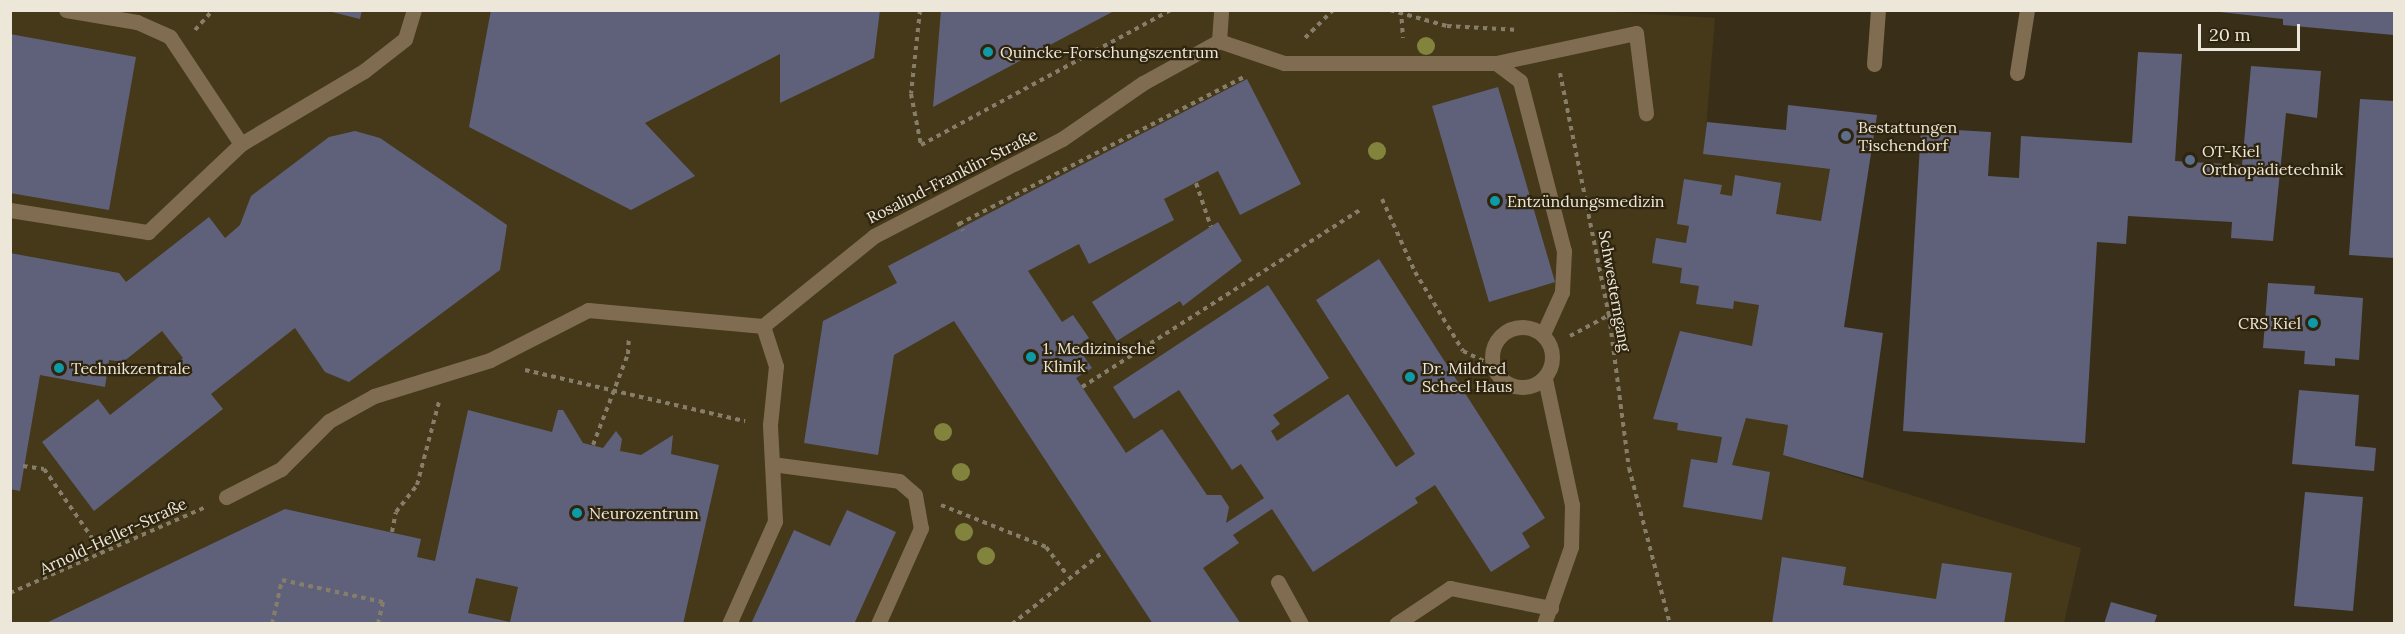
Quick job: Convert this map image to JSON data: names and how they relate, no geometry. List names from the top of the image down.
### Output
{
  "streets": {
    "lane": ["Rosalind-Franklin-Straße"],
    "path": ["Schwesterngang", "Arnold-Heller-Straße"]
  },
  "places": [
    "Quincke-Forschungszentrum",
    "Bestattungen Tischendorf",
    "OT-Kiel Orthopädietechnik",
    "Entzündungsmedizin",
    "CRS Kiel",
    "1. Medizinische Klinik",
    "Technikzentrale",
    "Dr. Mildred Scheel Haus",
    "Neurozentrum"
  ],
  "scale_bar": "20 m"
}
